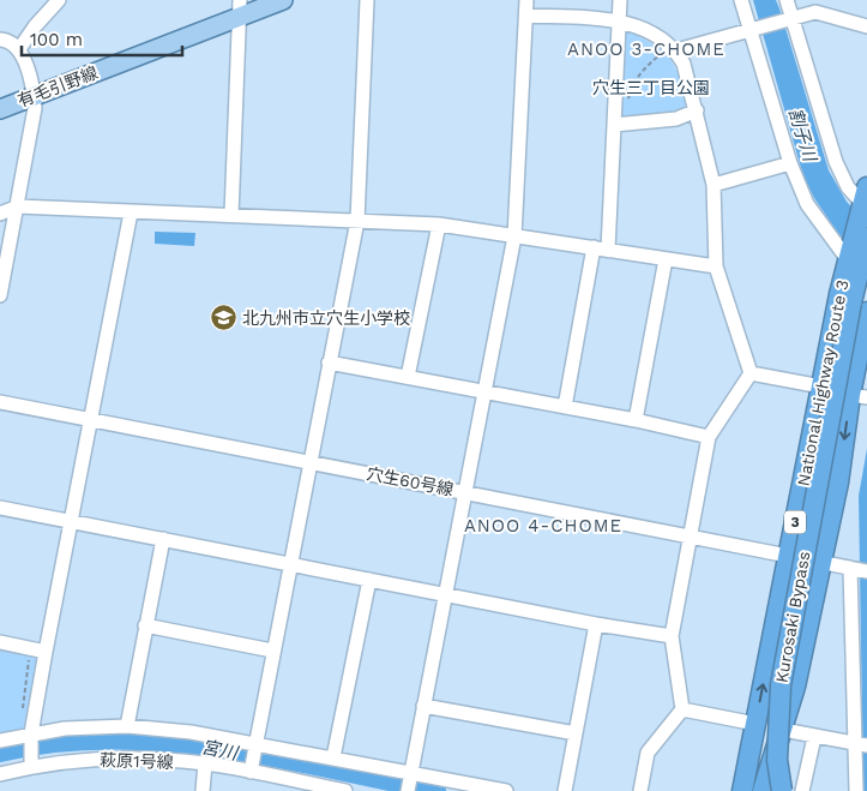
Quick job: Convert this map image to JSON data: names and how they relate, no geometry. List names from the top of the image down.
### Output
{
  "streets": {
    "highway": ["National Highway Route 3", "3", "Kurosaki Bypass"],
    "main road": ["有毛引野線"],
    "street": ["穴生60号線", "萩原1号線"]
  },
  "crossings": [
    ["National Highway Route 3", "穴生60号線"],
    ["National Highway Route 3", "3"],
    ["National Highway Route 3", "Kurosaki Bypass"],
    ["3", "Kurosaki Bypass"]
  ],
  "districts": ["ANOO 3-CHOME", "ANOO 4-CHOME"],
  "water": ["割子川", "宮川"],
  "parks": ["穴生三丁目公園"],
  "places": {
    "school or university": ["北九州市立穴生小学校"]
  },
  "scale_bar": "100 m"
}
